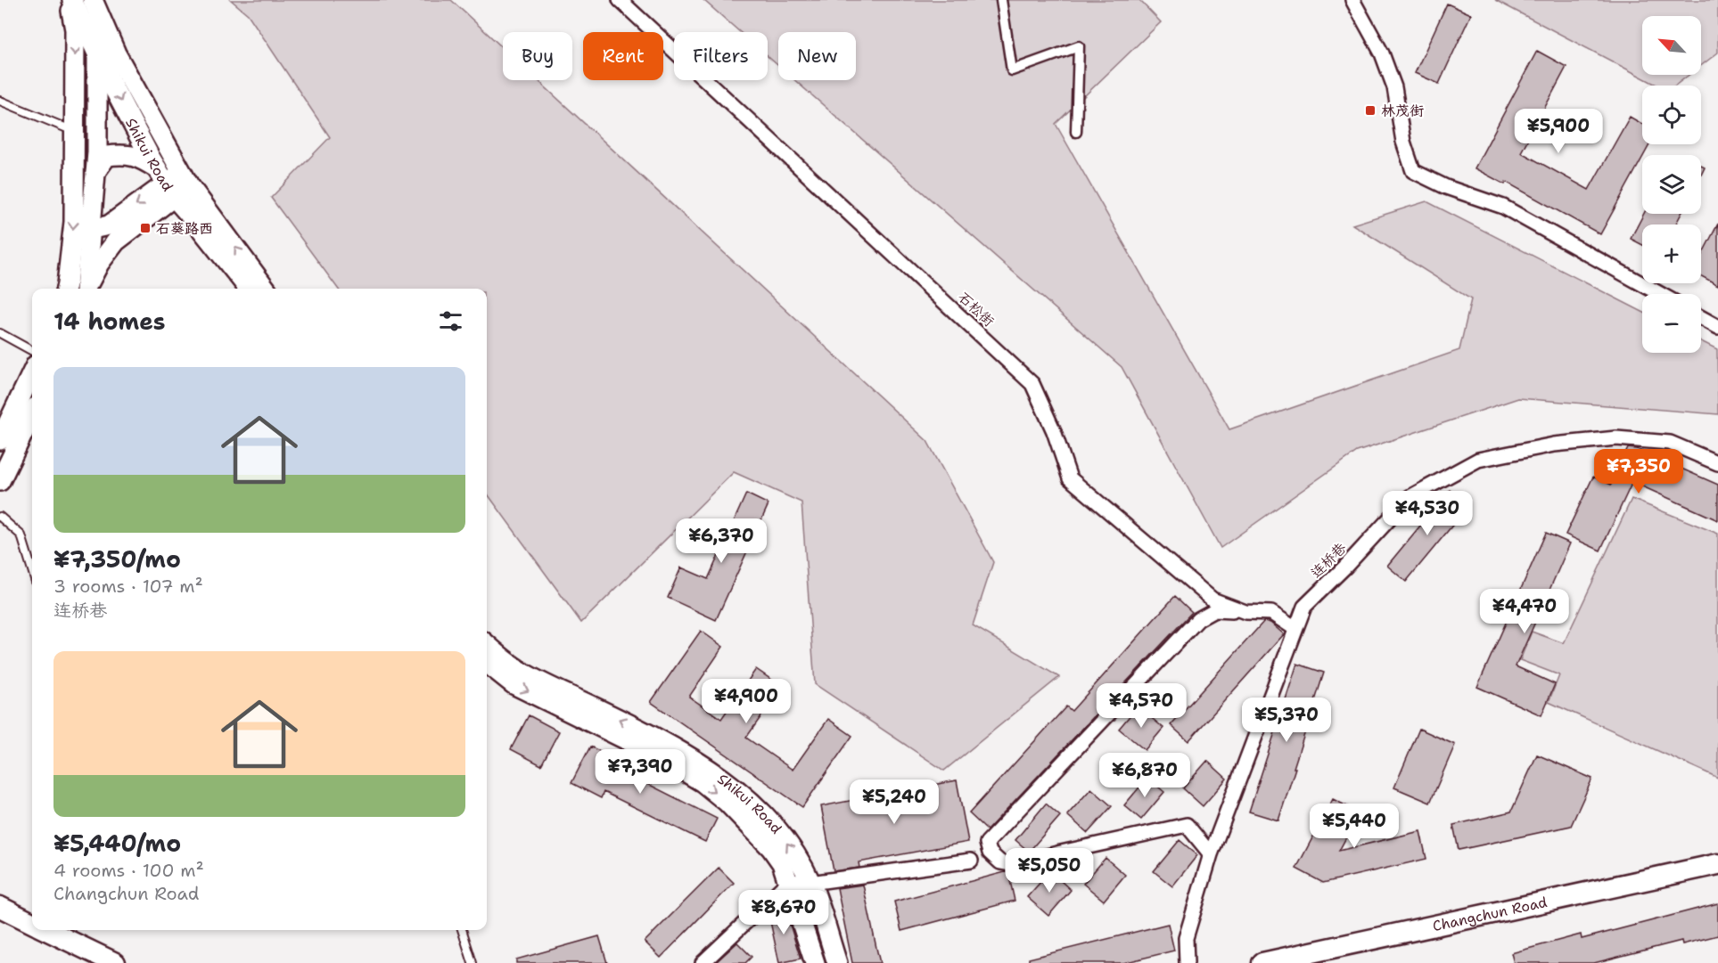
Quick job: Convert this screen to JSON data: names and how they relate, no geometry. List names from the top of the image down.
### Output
{
  "streets": {
    "main road": ["Shikui Road", "Changchun Road"],
    "street": ["石松街", "连桥巷"]
  },
  "crossings": [
    ["石松街", "连桥巷"]
  ],
  "places": {
    "transit": ["林茂街", "石葵路西"]
  },
  "north": "top left",
  "page": {
    "map_buttons": ["+", "−"],
    "chip": [
      "Buy",
      "Rent",
      "Filters",
      "New"
    ],
    "price": [
      "¥5,900",
      "¥7,350",
      "¥4,530",
      "¥6,370",
      "¥4,470",
      "¥4,900",
      "¥4,570",
      "¥5,370",
      "¥7,390",
      "¥6,870",
      "¥5,240",
      "¥5,440",
      "¥5,050",
      "¥8,670"
    ],
    "heading": "14 homes",
    "list": [
      {
        "name": "¥7,350/mo",
        "note": "3 rooms · 107 m² · 连桥巷"
      },
      {
        "name": "¥5,440/mo",
        "note": "4 rooms · 100 m² · Changchun Road"
      }
    ]
  }
}
